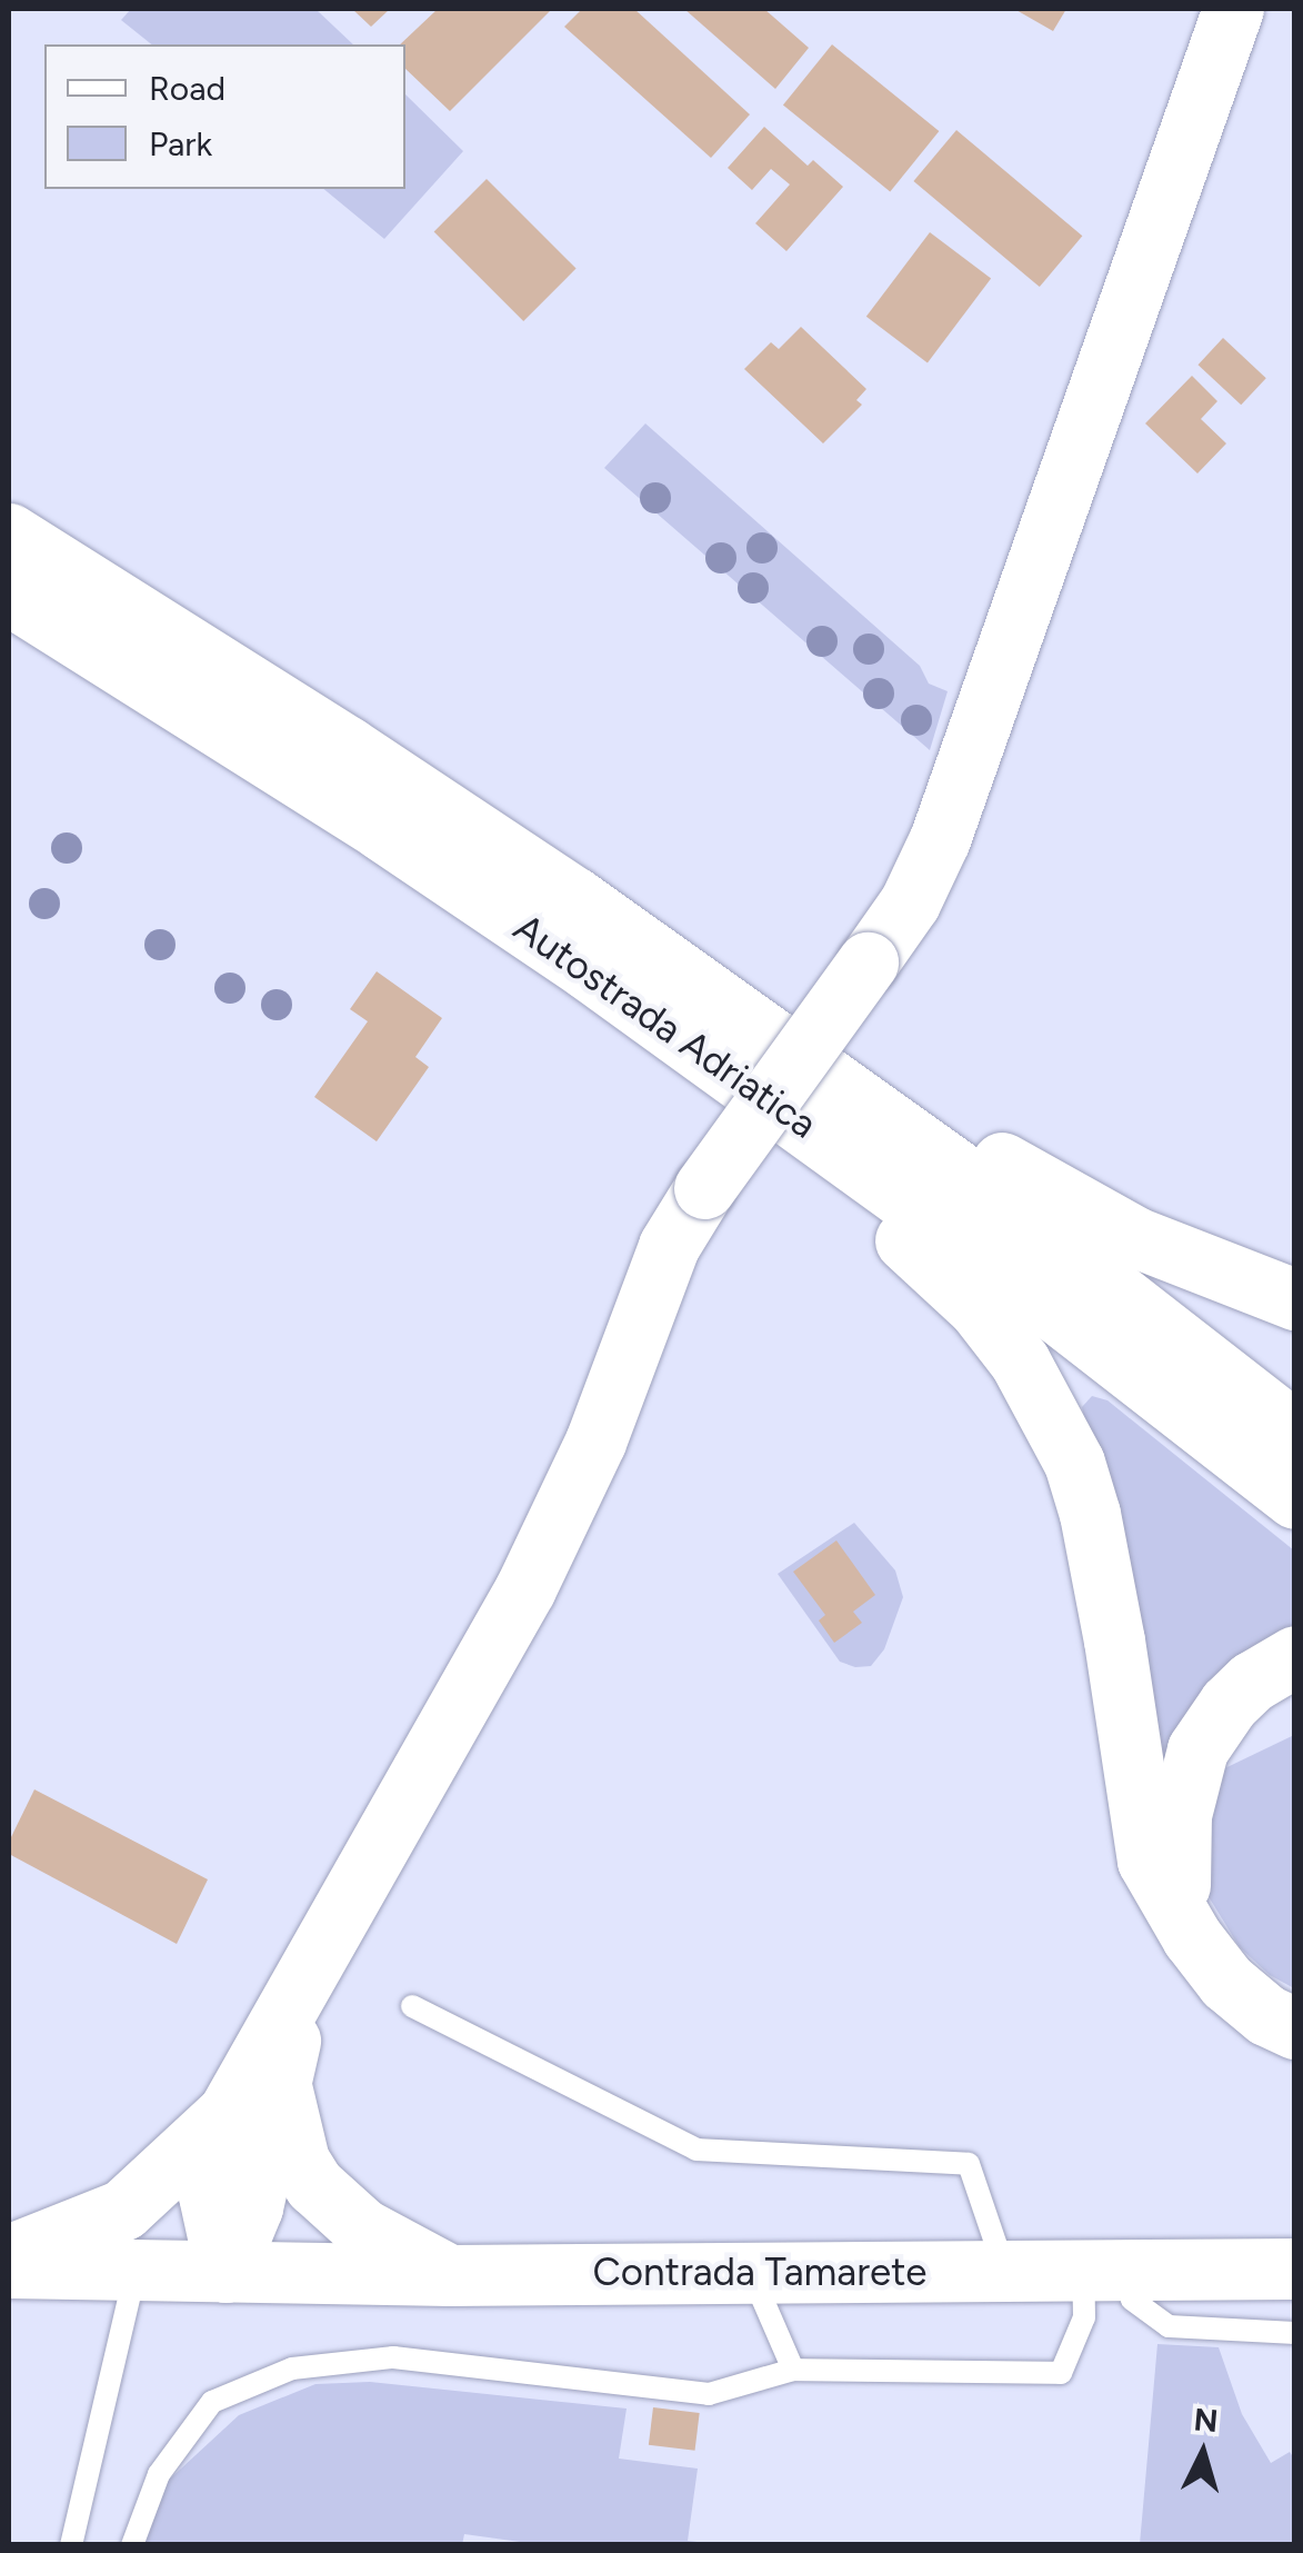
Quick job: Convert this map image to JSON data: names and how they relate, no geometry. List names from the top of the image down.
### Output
{
  "streets": {
    "main road": ["Autostrada Adriatica", "Contrada Tamarete"]
  },
  "legend": ["Road", "Park"],
  "north": "top"
}
